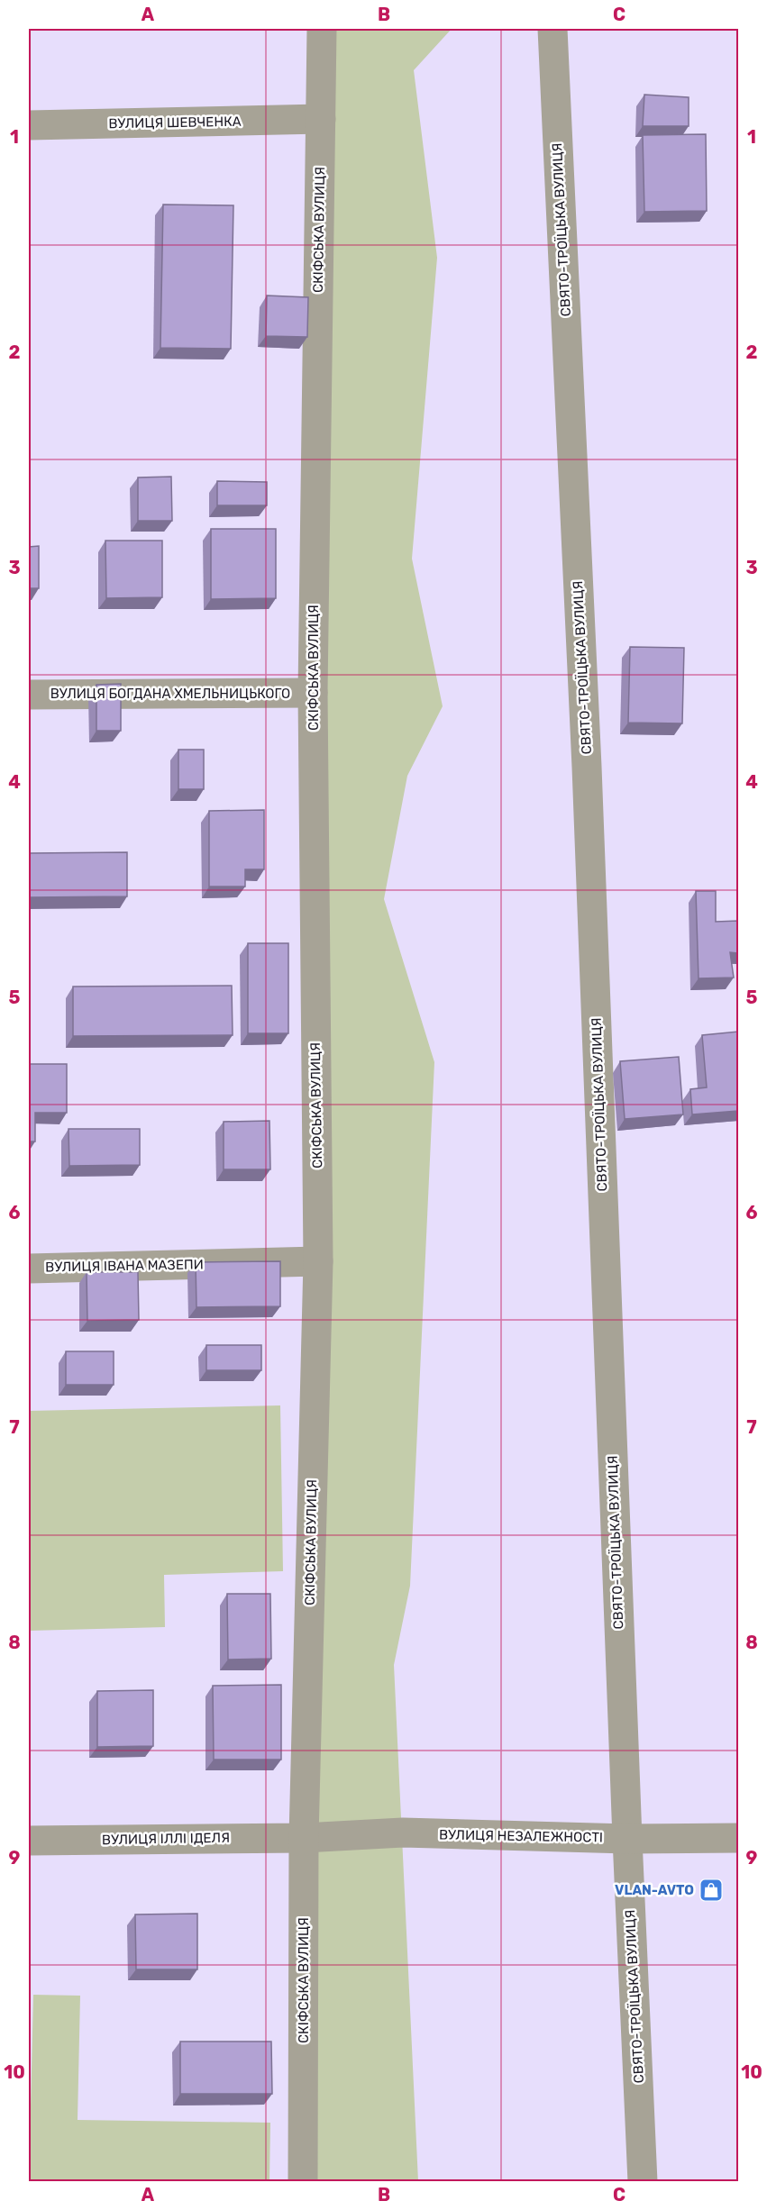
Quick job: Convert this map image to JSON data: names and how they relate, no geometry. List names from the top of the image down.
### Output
{
  "streets": {
    "street": [
      "ВУЛИЦЯ ШЕВЧЕНКА",
      "СКІФСЬКА ВУЛИЦЯ",
      "СВЯТО-ТРОЇЦЬКА ВУЛИЦЯ",
      "ВУЛИЦЯ БОГДАНА ХМЕЛЬНИЦЬКОГО",
      "ВУЛИЦЯ ІВАНА МАЗЕПИ",
      "ВУЛИЦЯ НЕЗАЛЕЖНОСТІ",
      "ВУЛИЦЯ ІЛЛІ ІДЕЛЯ"
    ]
  },
  "crossings": [
    ["ВУЛИЦЯ ШЕВЧЕНКА", "СКІФСЬКА ВУЛИЦЯ"],
    ["СКІФСЬКА ВУЛИЦЯ", "ВУЛИЦЯ БОГДАНА ХМЕЛЬНИЦЬКОГО"],
    ["СКІФСЬКА ВУЛИЦЯ", "ВУЛИЦЯ ІВАНА МАЗЕПИ"],
    ["СКІФСЬКА ВУЛИЦЯ", "ВУЛИЦЯ НЕЗАЛЕЖНОСТІ"],
    ["СКІФСЬКА ВУЛИЦЯ", "ВУЛИЦЯ ІЛЛІ ІДЕЛЯ"],
    ["СВЯТО-ТРОЇЦЬКА ВУЛИЦЯ", "ВУЛИЦЯ НЕЗАЛЕЖНОСТІ"],
    ["ВУЛИЦЯ НЕЗАЛЕЖНОСТІ", "ВУЛИЦЯ ІЛЛІ ІДЕЛЯ"]
  ],
  "places": {
    "shop": ["VLAN-AVTO"]
  },
  "grid": {
    "columns": ["A", "B", "C"],
    "rows": [
      "1",
      "2",
      "3",
      "4",
      "5",
      "6",
      "7",
      "8",
      "9",
      "10"
    ]
  }
}
